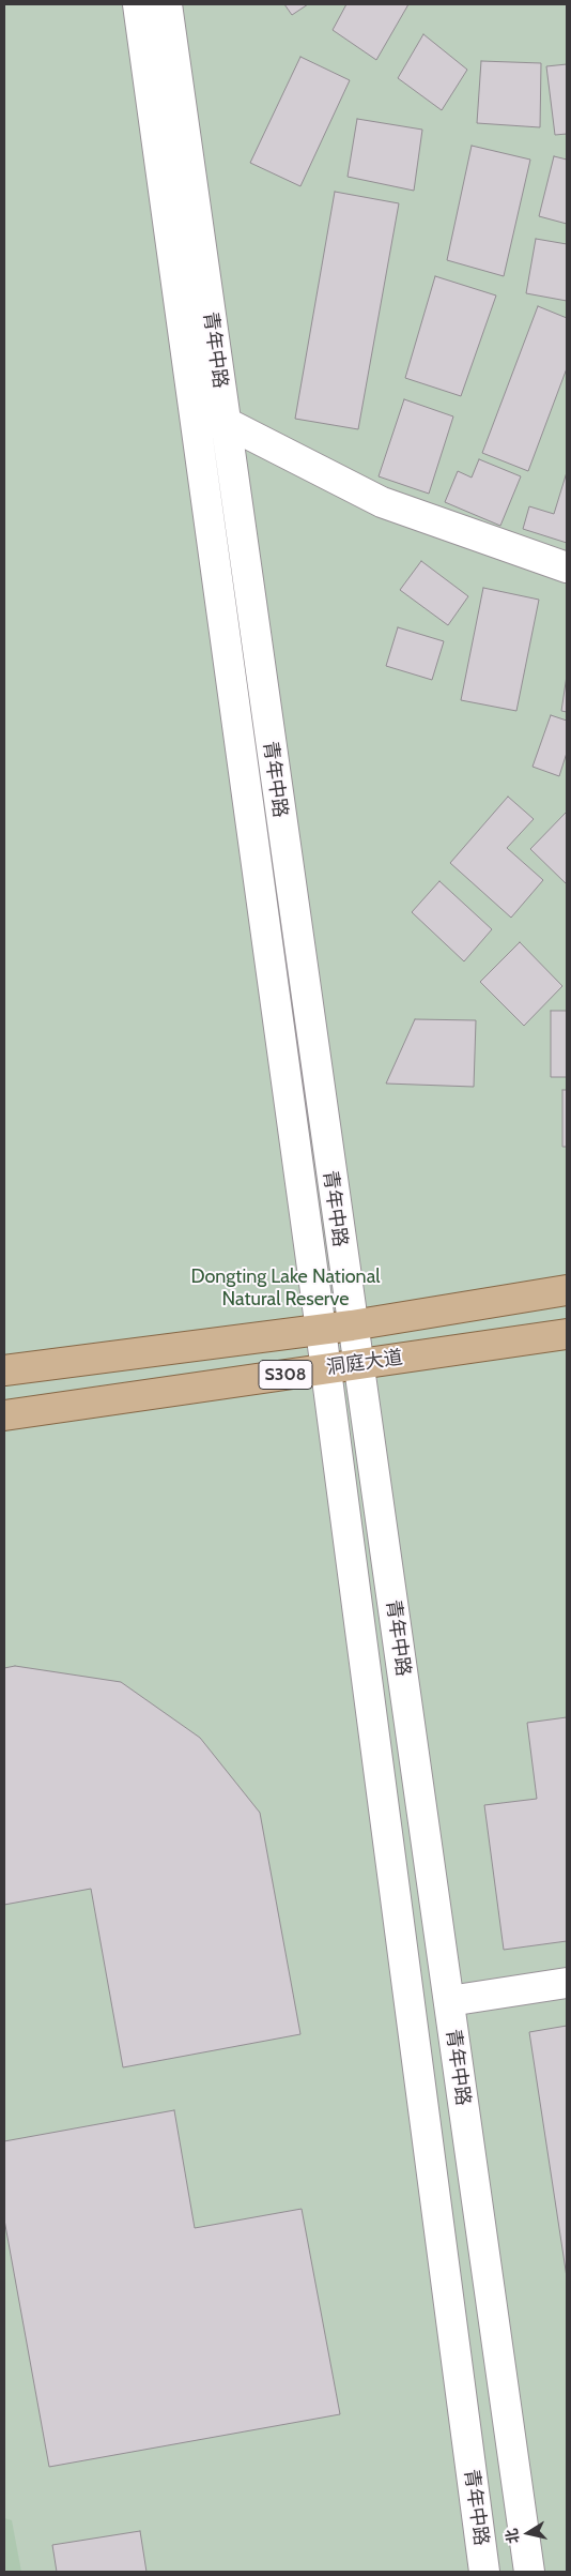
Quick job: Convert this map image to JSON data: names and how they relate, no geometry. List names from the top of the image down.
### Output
{
  "streets": {
    "main road": ["青年中路", "洞庭大道", "S308"]
  },
  "crossings": [
    ["青年中路", "洞庭大道"]
  ],
  "parks": ["Dongting Lake National Natural Reserve"],
  "north": "left"
}
